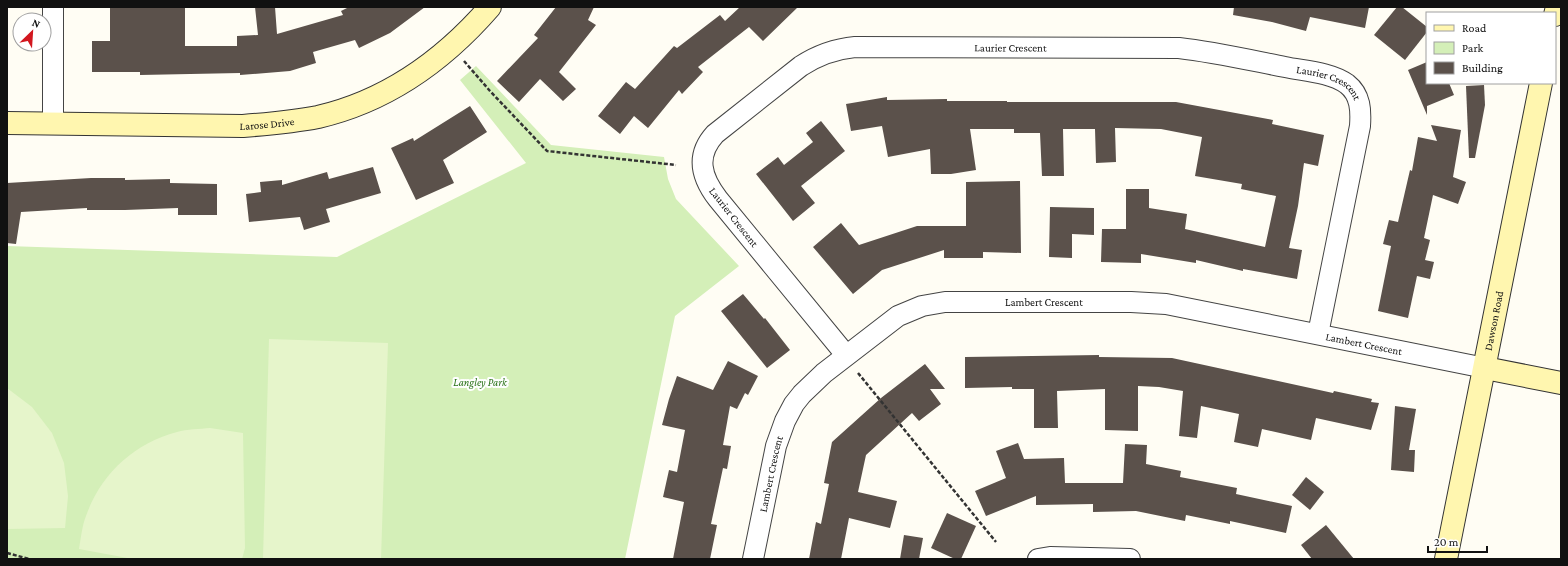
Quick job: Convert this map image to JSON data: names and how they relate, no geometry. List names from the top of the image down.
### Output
{
  "streets": {
    "street": [
      "Laurier Crescent",
      "Larose Drive",
      "Lambert Crescent",
      "Dawson Road"
    ]
  },
  "crossings": [
    ["Laurier Crescent", "Lambert Crescent"],
    ["Lambert Crescent", "Dawson Road"]
  ],
  "parks": ["Langley Park"],
  "legend": ["Road", "Park", "Building"],
  "scale_bar": "20 m",
  "north": "top right"
}
